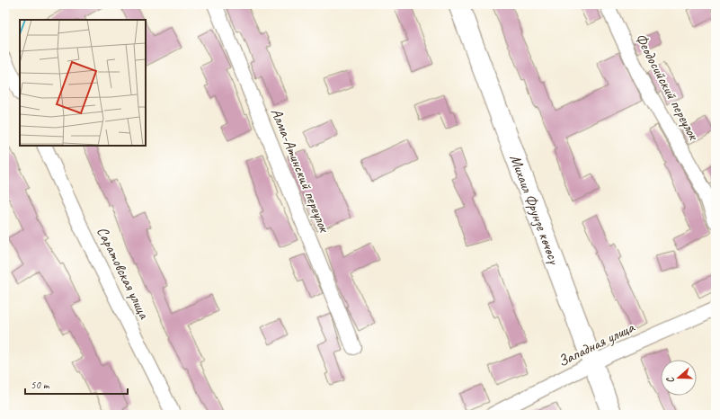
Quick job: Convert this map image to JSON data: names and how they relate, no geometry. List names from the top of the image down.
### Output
{
  "streets": {
    "main road": ["Михаил Фрунзе көчөсү"],
    "street": [
      "Феодосийский переулок",
      "Алма-Атинский переулок",
      "Саратовская улица",
      "Западная улица"
    ]
  },
  "crossings": [
    ["Михаил Фрунзе көчөсү", "Западная улица"]
  ],
  "scale_bar": "50 m",
  "north": "left"
}
